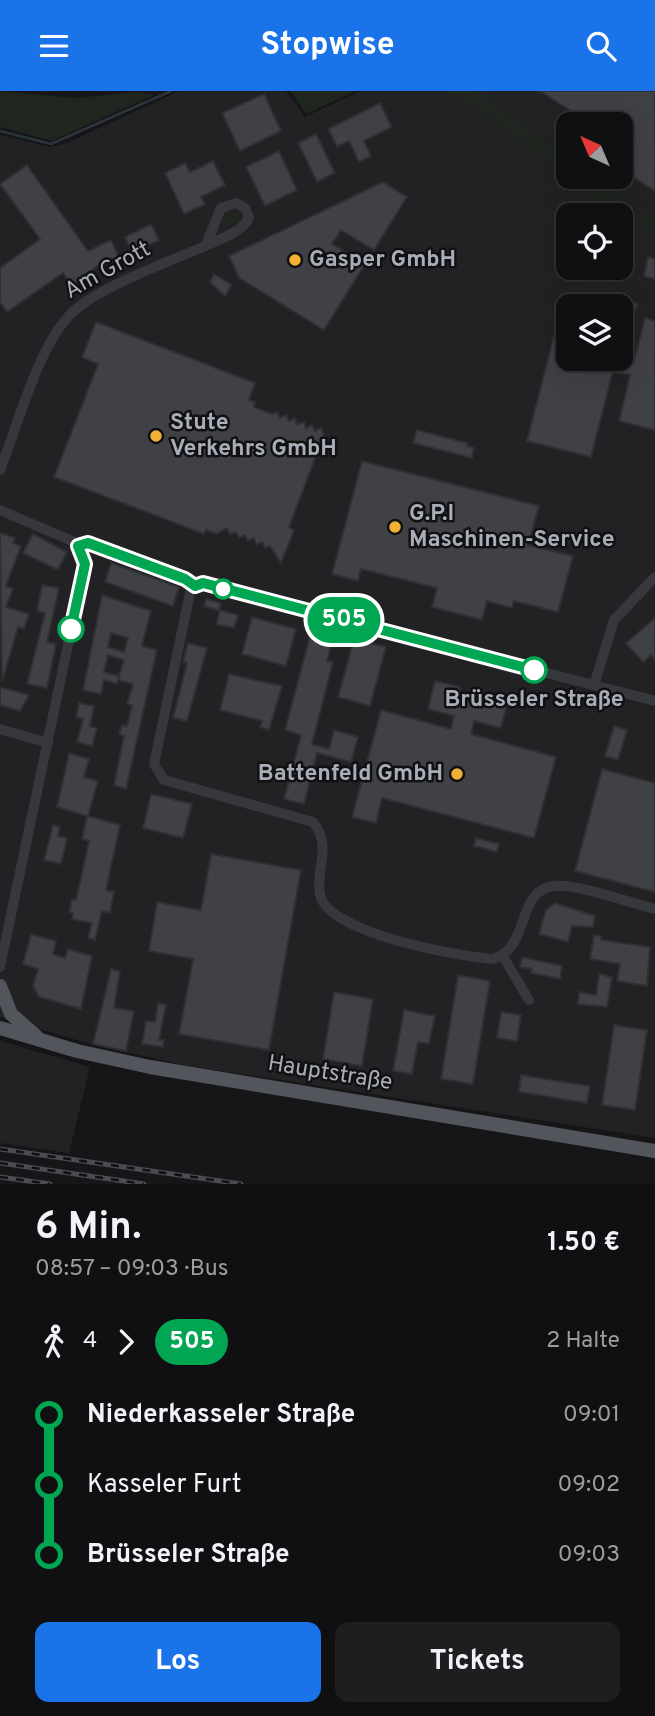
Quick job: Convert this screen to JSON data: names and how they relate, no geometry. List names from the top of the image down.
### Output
{
  "streets": {
    "main road": ["Hauptstraße"],
    "street": ["Am Grott"]
  },
  "places": [
    "Gasper GmbH",
    "Stute Verkehrs GmbH",
    "G.P.I Maschinen-Service",
    "Brüsseler Straße",
    "Battenfeld GmbH"
  ],
  "lines": ["bus line 505"],
  "north": "top left",
  "page": {
    "header": "Stopwise",
    "on_map": "505",
    "heading": ["6 Min.", "08:57 – 09:03 · Bus", "1.50 €"],
    "legs": ["4", "505", "2 Halte"],
    "list": [
      {
        "name": "Niederkasseler Straße",
        "value": "09:01"
      },
      {
        "name": "Kasseler Furt",
        "value": "09:02"
      },
      {
        "name": "Brüsseler Straße",
        "value": "09:03"
      }
    ],
    "buttons": ["Los", "Tickets"]
  }
}
